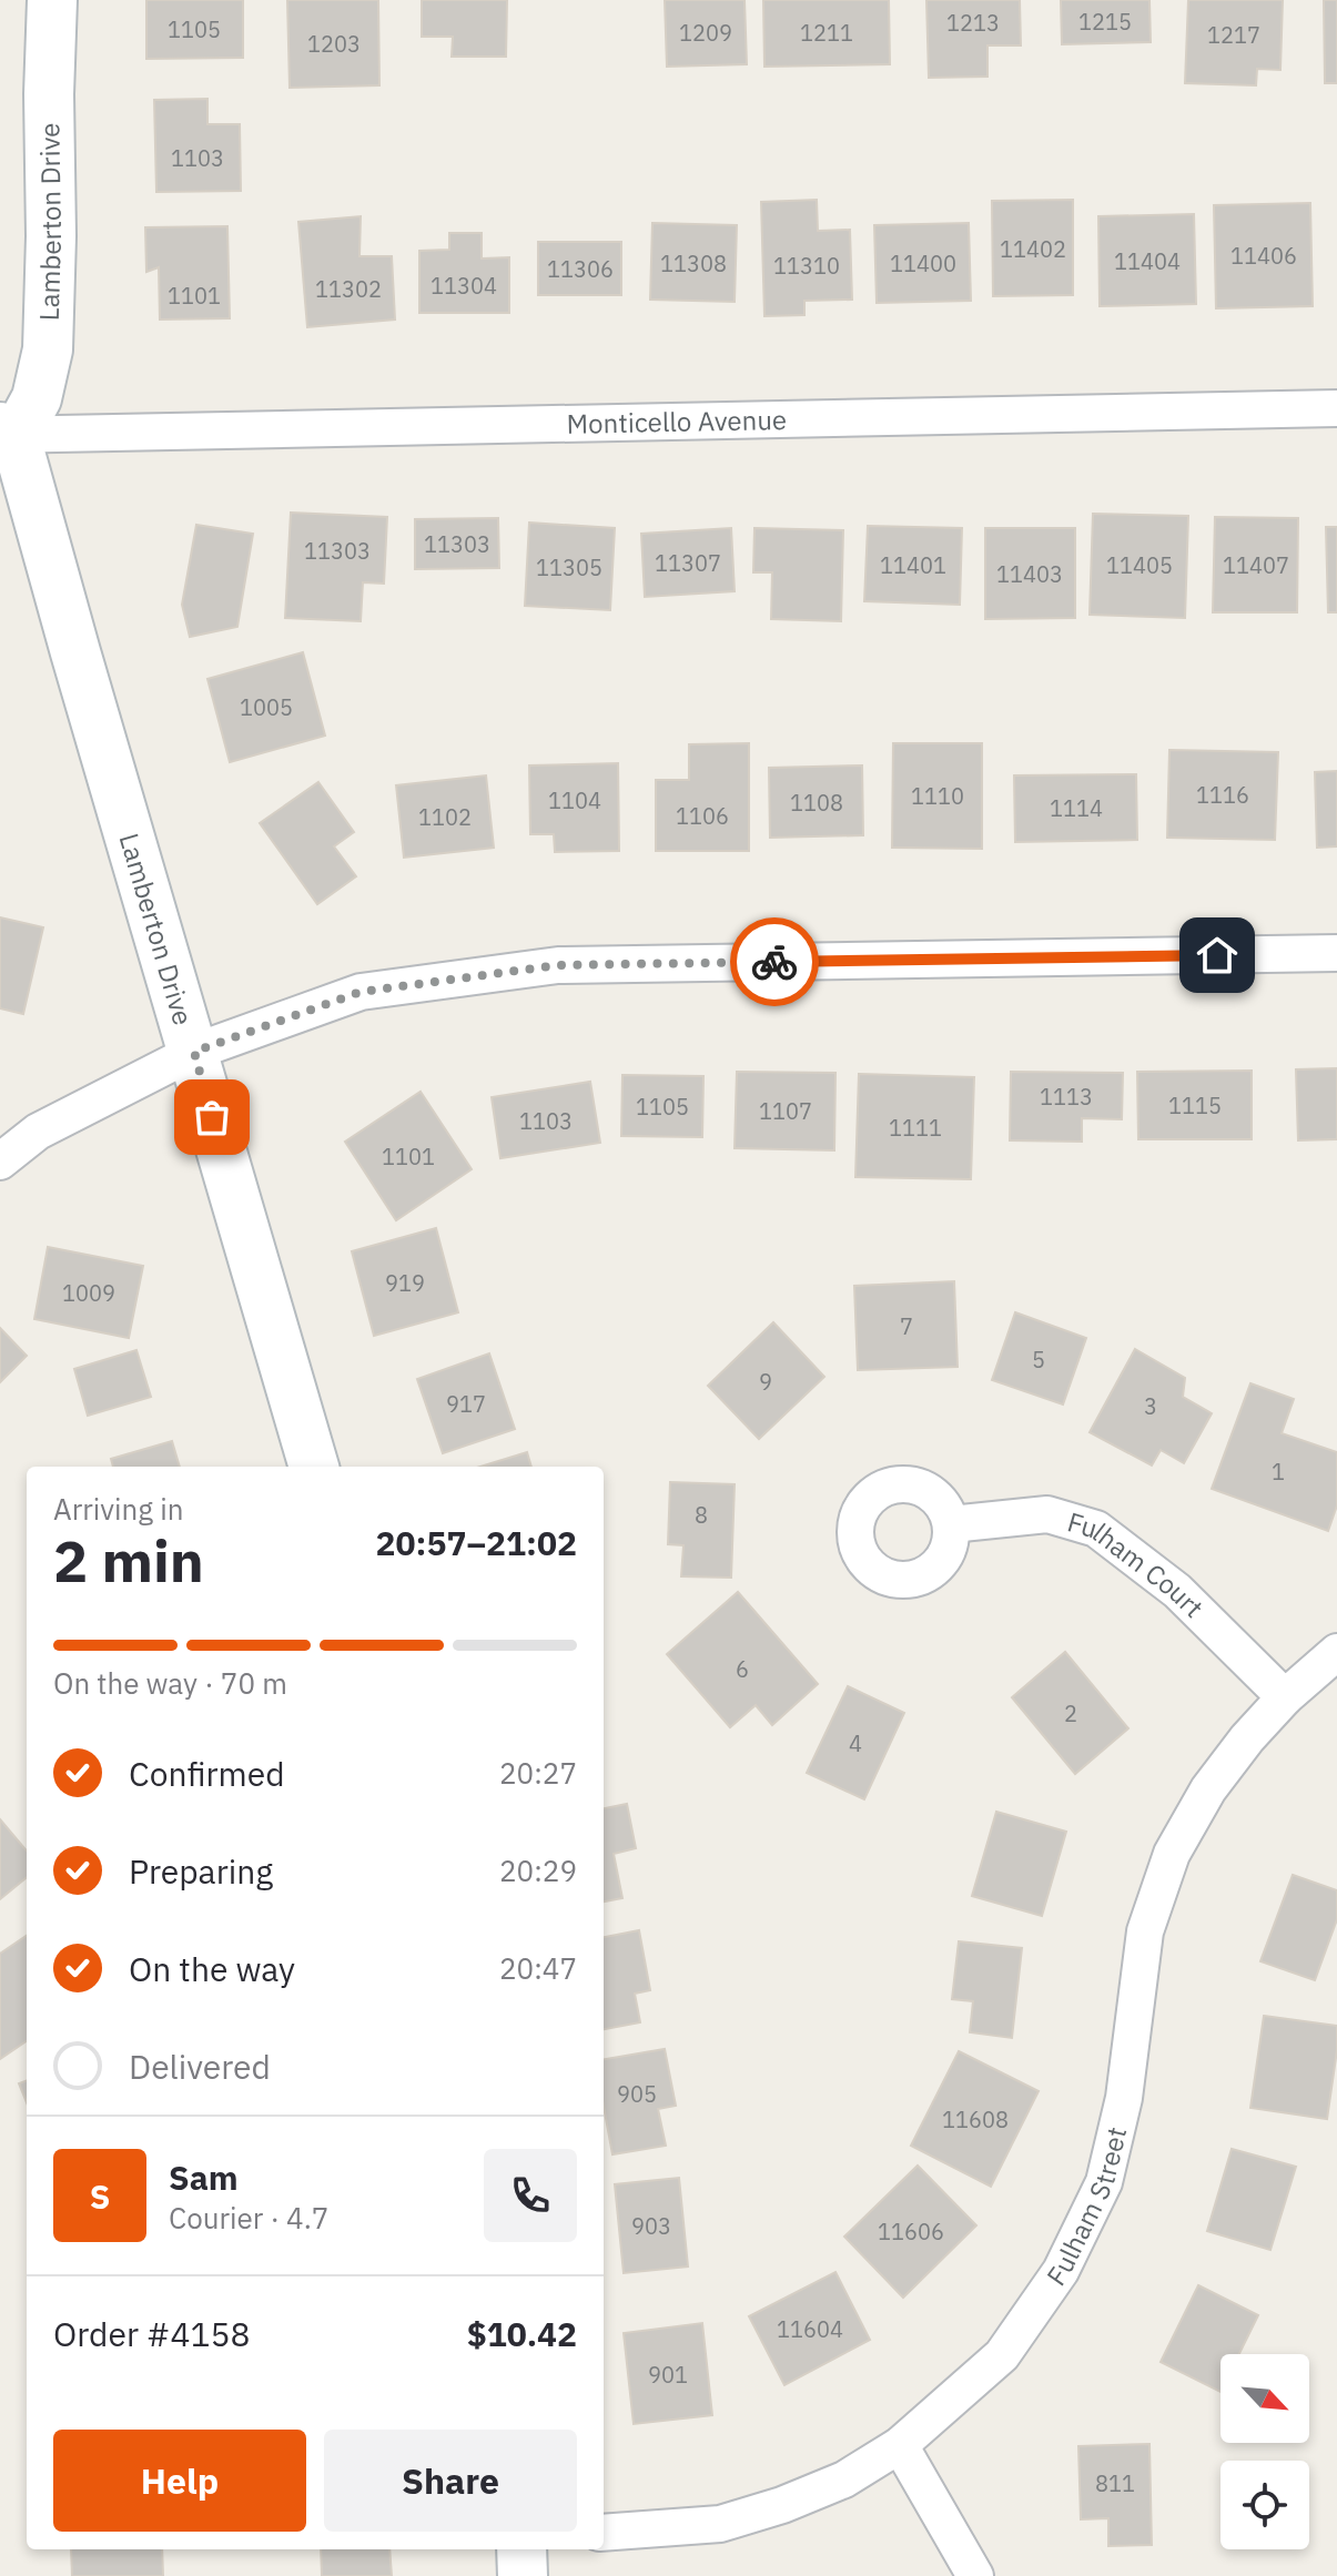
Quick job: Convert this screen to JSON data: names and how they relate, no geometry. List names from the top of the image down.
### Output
{
  "streets": {
    "street": [
      "Lamberton Drive",
      "Monticello Avenue",
      "Fulham Court",
      "Fulham Street"
    ]
  },
  "crossings": [
    ["Lamberton Drive", "Monticello Avenue"],
    ["Fulham Court", "Fulham Street"]
  ],
  "house_numbers": [
    "1215",
    "1213",
    "1105",
    "1209",
    "1211",
    "1217",
    "1203",
    "1103",
    "11402",
    "11406",
    "11404",
    "11308",
    "11400",
    "11310",
    "11306",
    "11304",
    "11302",
    "1101",
    "11303",
    "11303",
    "11307",
    "11401",
    "11405",
    "11407",
    "11305",
    "11403",
    "1005",
    "1116",
    "1110",
    "1104",
    "1108",
    "1114",
    "1106",
    "1102",
    "1113",
    "1115",
    "1105",
    "1107",
    "1103",
    "1111",
    "1101",
    "919",
    "1009",
    "7",
    "5",
    "9",
    "917",
    "3",
    "1",
    "8",
    "6",
    "2",
    "4",
    "905",
    "11608",
    "903",
    "11606",
    "11604",
    "901",
    "811"
  ],
  "north": "bottom right",
  "page": {
    "heading": ["2 min", "Arriving in", "20:57–21:02"],
    "panel": [
      "Sam",
      "Courier · 4.7",
      "Order #4158",
      "$10.42"
    ],
    "bar": "On the way · 70 m",
    "list": [
      ["Confirmed", "20:27"],
      ["Preparing", "20:29"],
      ["On the way", "20:47"],
      "Delivered"
    ],
    "round": "S",
    "buttons": ["Help", "Share"]
  }
}
